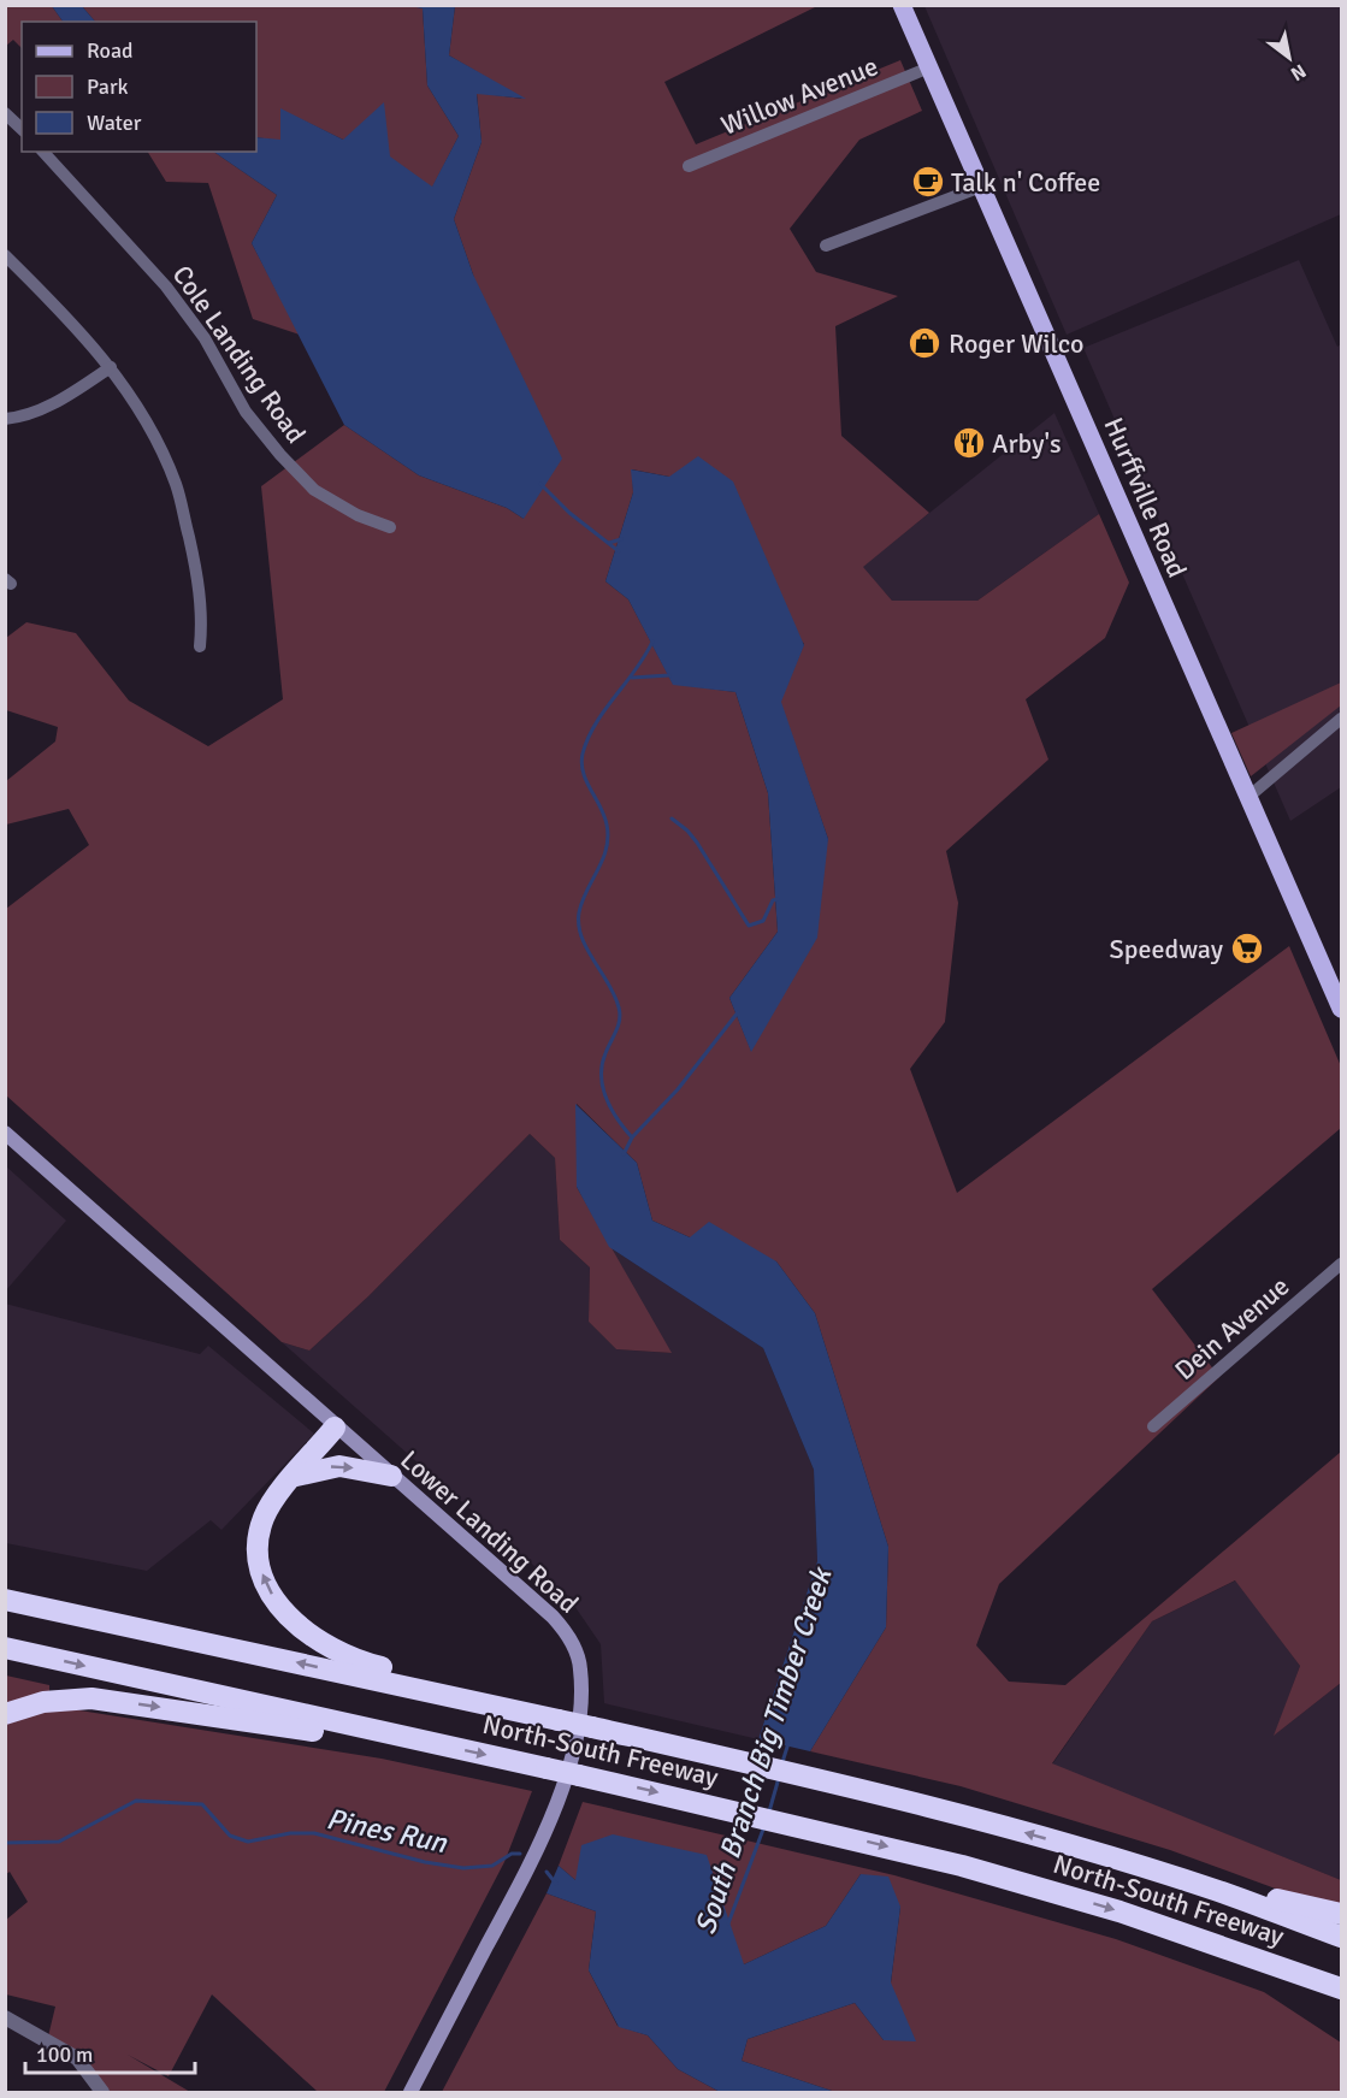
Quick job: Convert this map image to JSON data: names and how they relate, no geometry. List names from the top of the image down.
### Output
{
  "streets": {
    "highway": ["North-South Freeway"],
    "main road": ["Hurffville Road", "Lower Landing Road"],
    "street": ["Willow Avenue", "Cole Landing Road", "Dein Avenue"]
  },
  "crossings": [
    ["Willow Avenue", "Hurffville Road"]
  ],
  "water": ["South Branch Big Timber Creek", "Pines Run"],
  "places": {
    "cafe": ["Talk n' Coffee"],
    "shop": ["Roger Wilco"],
    "restaurant": ["Arby's"],
    "supermarket": ["Speedway"]
  },
  "legend": ["Road", "Park", "Water"],
  "scale_bar": "100 m",
  "north": "bottom right"
}
